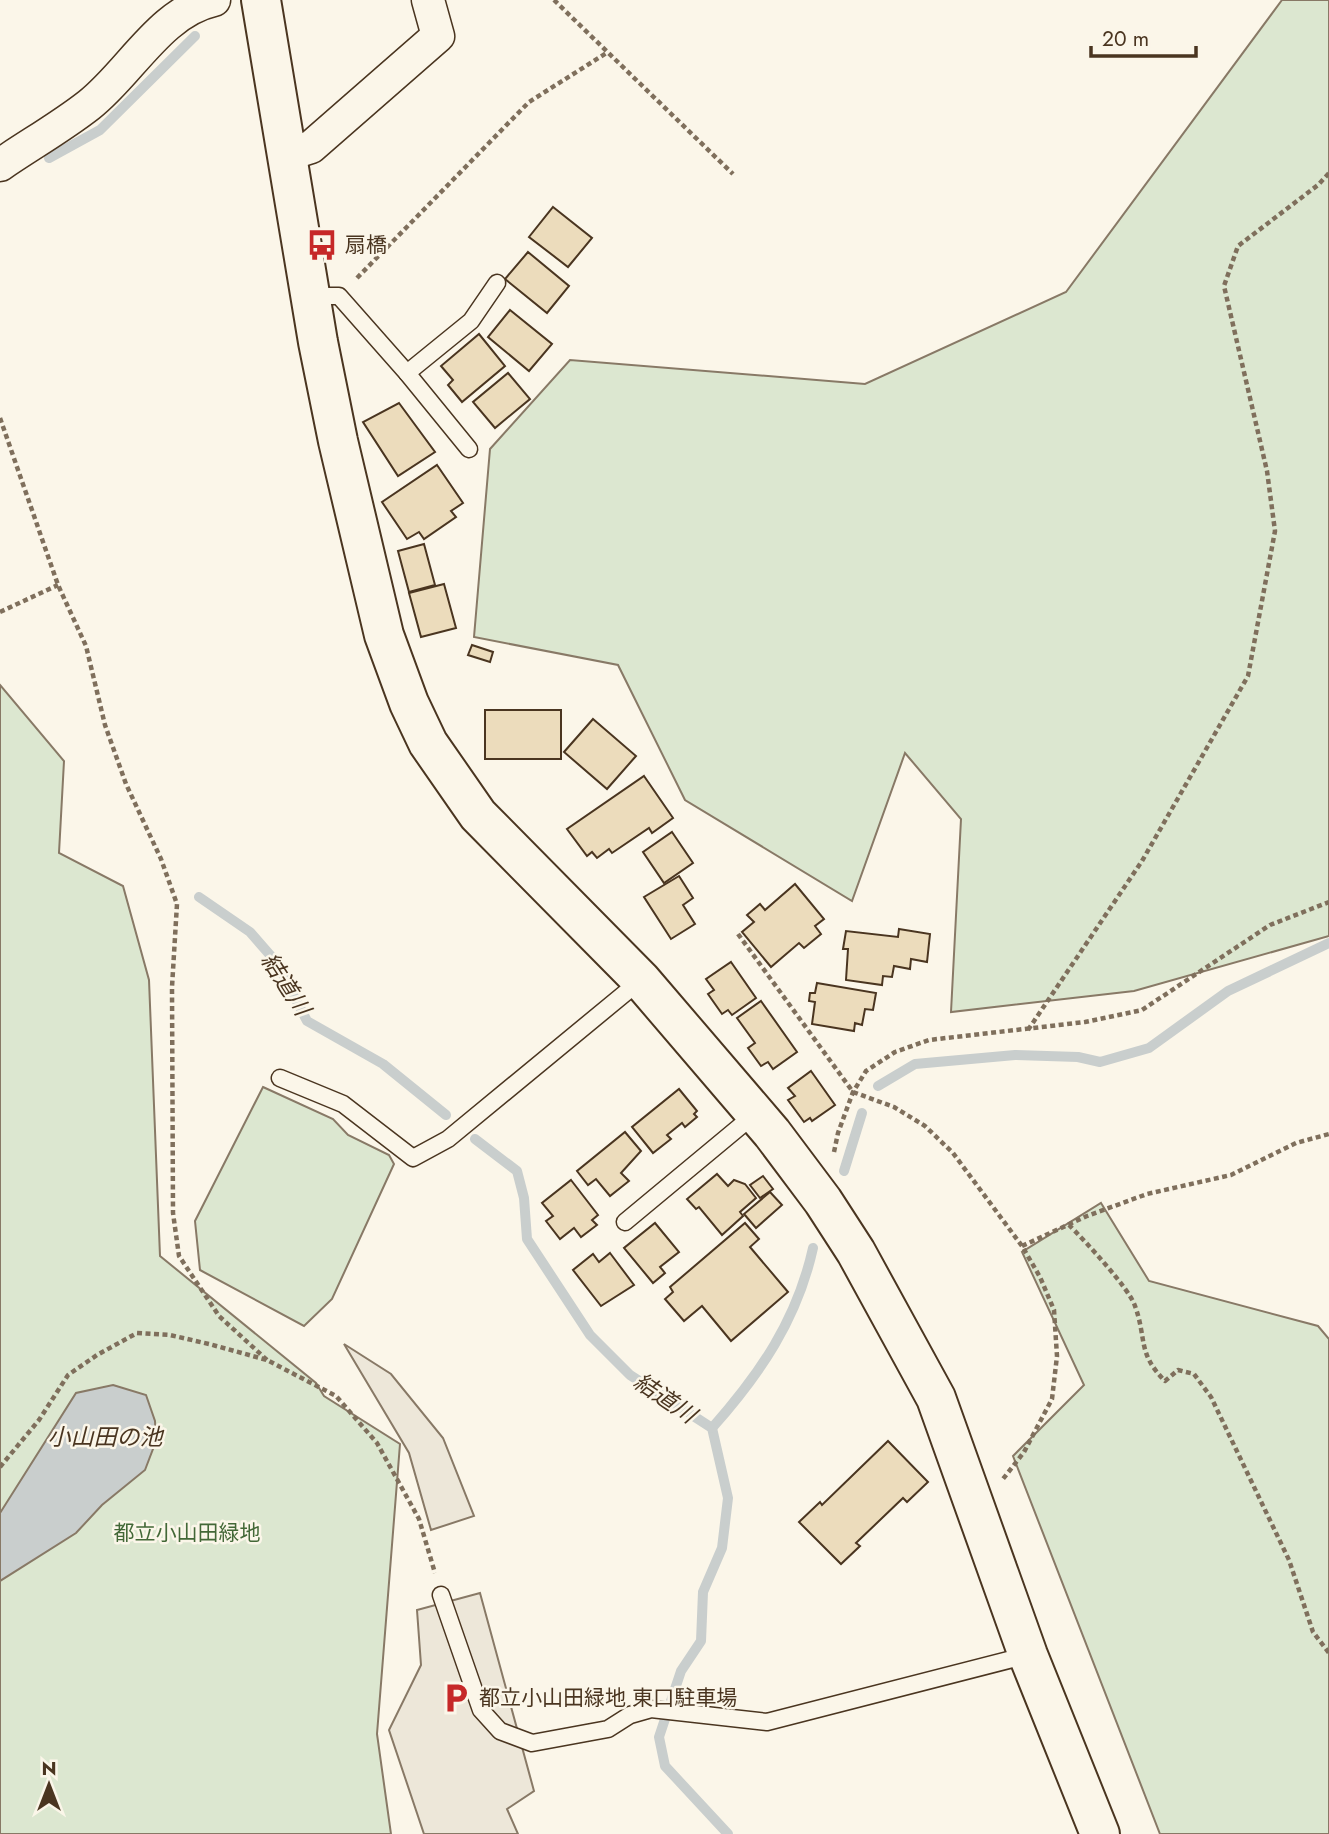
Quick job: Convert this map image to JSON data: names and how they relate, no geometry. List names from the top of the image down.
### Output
{
  "water": ["結道川", "小山田の池"],
  "parks": ["都立小山田緑地"],
  "places": {
    "bus stop": ["扇橋"],
    "parking": ["都立小山田緑地 東口駐車場"]
  },
  "scale_bar": "20 m",
  "north": "top"
}
